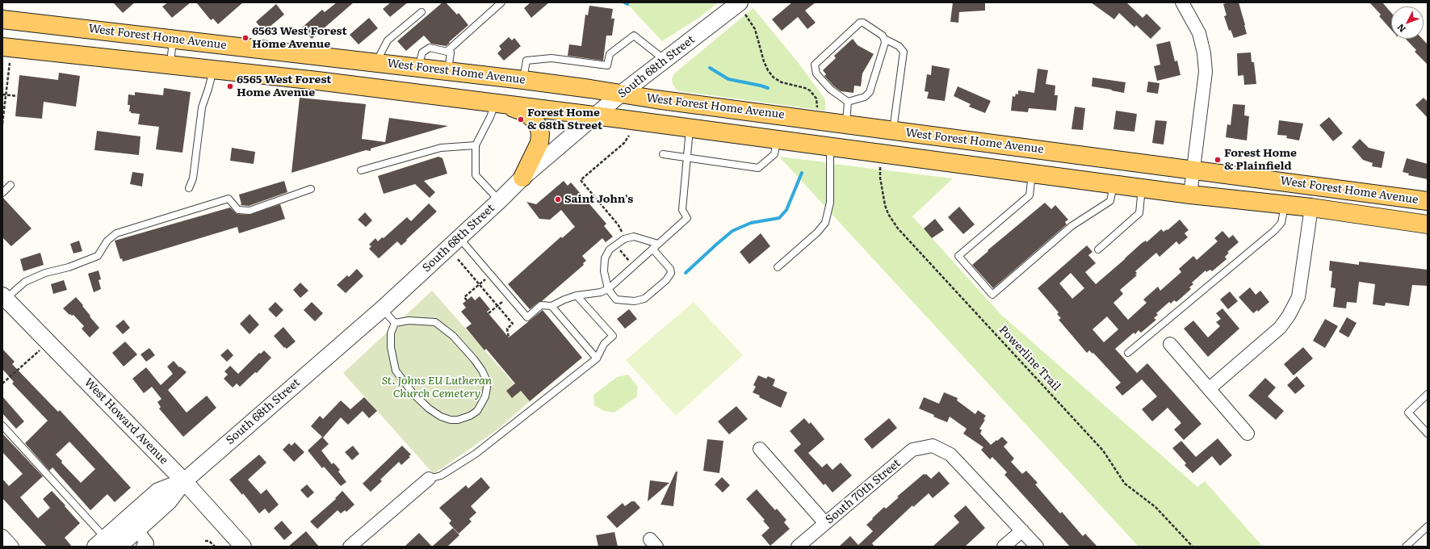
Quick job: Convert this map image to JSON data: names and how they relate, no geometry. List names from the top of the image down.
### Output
{
  "streets": {
    "main road": ["West Forest Home Avenue"],
    "street": ["South 68th Street", "West Howard Avenue", "South 70th Street"],
    "path": ["Powerline Trail"]
  },
  "crossings": [
    ["West Forest Home Avenue", "South 68th Street"],
    ["South 68th Street", "West Howard Avenue"]
  ],
  "parks": ["St. Johns EU Lutheran Church Cemetery"],
  "places": [
    "6563 West Forest Home Avenue",
    "6565 West Forest Home Avenue",
    "Forest Home & 68th Street",
    "Forest Home & Plainfield",
    "Saint John's"
  ],
  "north": "bottom left"
}
